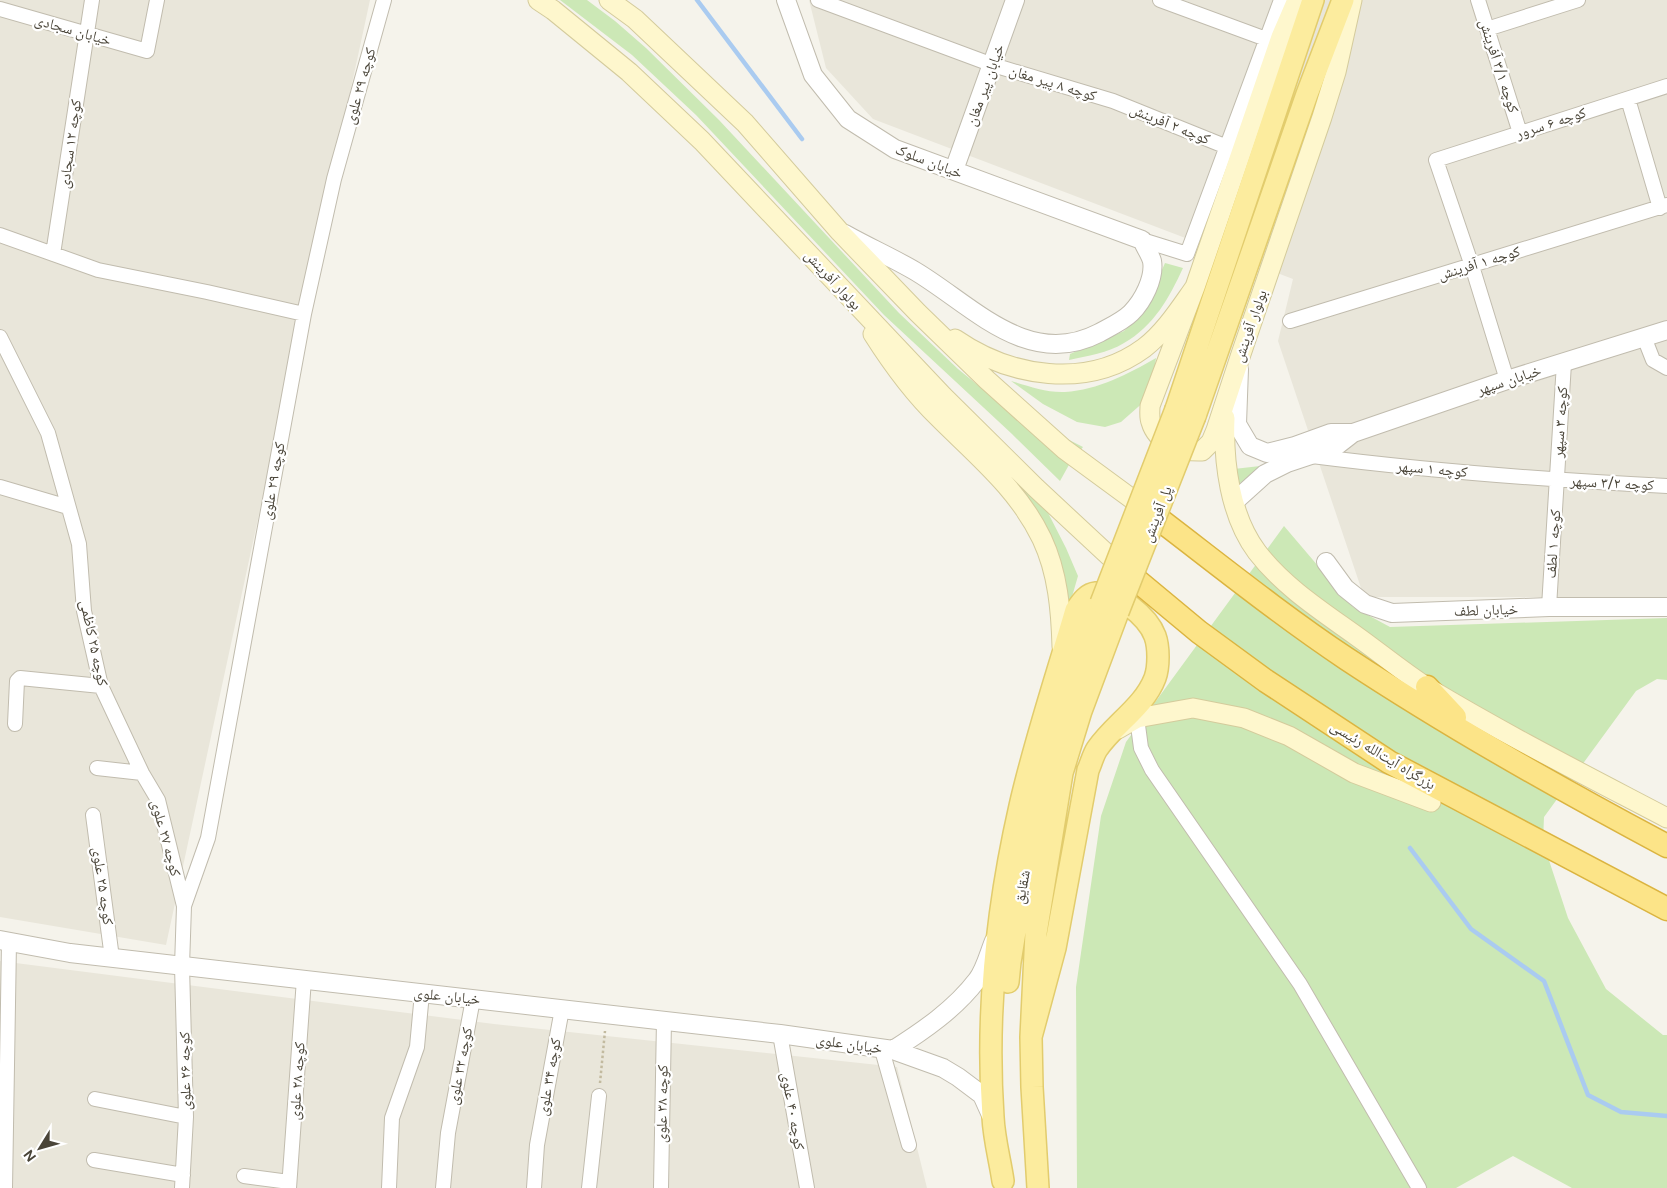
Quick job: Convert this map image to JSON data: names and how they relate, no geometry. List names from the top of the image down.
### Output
{
  "streets": {
    "highway": ["بزرگراه آیت‌الله رئیسی"],
    "main road": ["بولوار آفرینش", "پل آفرینش", "شقایق"],
    "street": [
      "خیابان سجادی",
      "کوچه ۳/۱ آفرینش",
      "کوچه ۸ پیر مغان",
      "خیابان پیر مغان",
      "کوچه ۲۹ علوی",
      "کوچه ۶ سرور",
      "کوچه ۲ آفرینش",
      "کوچه ۱۲ سجادی",
      "خیابان سلوک",
      "کوچه ۱ آفرینش",
      "خیابان سپهر",
      "کوچه ۳ سپهر",
      "کوچه ۱ سپهر",
      "کوچه ۳/۲ سپهر",
      "کوچه ۱ لطف",
      "خیابان لطف",
      "کوچه ۲۵ کاظمی",
      "کوچه ۲۷ علوی",
      "کوچه ۲۵ علوی",
      "خیابان علوی",
      "کوچه ۳۲ علوی",
      "کوچه ۲۶ علوی",
      "کوچه ۳۴ علوی",
      "کوچه ۲۸ علوی",
      "کوچه ۳۸ علوی",
      "کوچه ۴۰ علوی"
    ]
  },
  "crossings": [
    ["خیابان سجادی", "کوچه ۱۲ سجادی"],
    ["کوچه ۳/۱ آفرینش", "کوچه ۶ سرور"],
    ["کوچه ۸ پیر مغان", "خیابان پیر مغان"],
    ["کوچه ۸ پیر مغان", "کوچه ۲ آفرینش"],
    ["خیابان پیر مغان", "خیابان سلوک"],
    ["کوچه ۲۹ علوی", "کوچه ۲۷ علوی"],
    ["کوچه ۲۹ علوی", "خیابان علوی"],
    ["کوچه ۲۹ علوی", "کوچه ۲۶ علوی"],
    ["کوچه ۶ سرور", "کوچه ۱ آفرینش"],
    ["بولوار آفرینش", "خیابان سپهر"],
    ["بولوار آفرینش", "پل آفرینش"],
    ["بولوار آفرینش", "بزرگراه آیت‌الله رئیسی"],
    ["خیابان سپهر", "کوچه ۳ سپهر"],
    ["خیابان سپهر", "کوچه ۱ سپهر"],
    ["کوچه ۳ سپهر", "کوچه ۱ سپهر"],
    ["کوچه ۳ سپهر", "کوچه ۳/۲ سپهر"],
    ["کوچه ۳ سپهر", "کوچه ۱ لطف"],
    ["کوچه ۱ سپهر", "کوچه ۳/۲ سپهر"],
    ["کوچه ۱ سپهر", "کوچه ۱ لطف"],
    ["کوچه ۳/۲ سپهر", "کوچه ۱ لطف"],
    ["پل آفرینش", "شقایق"],
    ["کوچه ۱ لطف", "خیابان لطف"],
    ["کوچه ۲۵ کاظمی", "کوچه ۲۷ علوی"],
    ["کوچه ۲۵ علوی", "خیابان علوی"],
    ["شقایق", "خیابان علوی"],
    ["خیابان علوی", "کوچه ۳۲ علوی"],
    ["خیابان علوی", "کوچه ۲۶ علوی"],
    ["خیابان علوی", "کوچه ۳۴ علوی"],
    ["خیابان علوی", "کوچه ۲۸ علوی"],
    ["خیابان علوی", "کوچه ۳۸ علوی"],
    ["خیابان علوی", "کوچه ۴۰ علوی"]
  ],
  "north": "bottom left"
}
